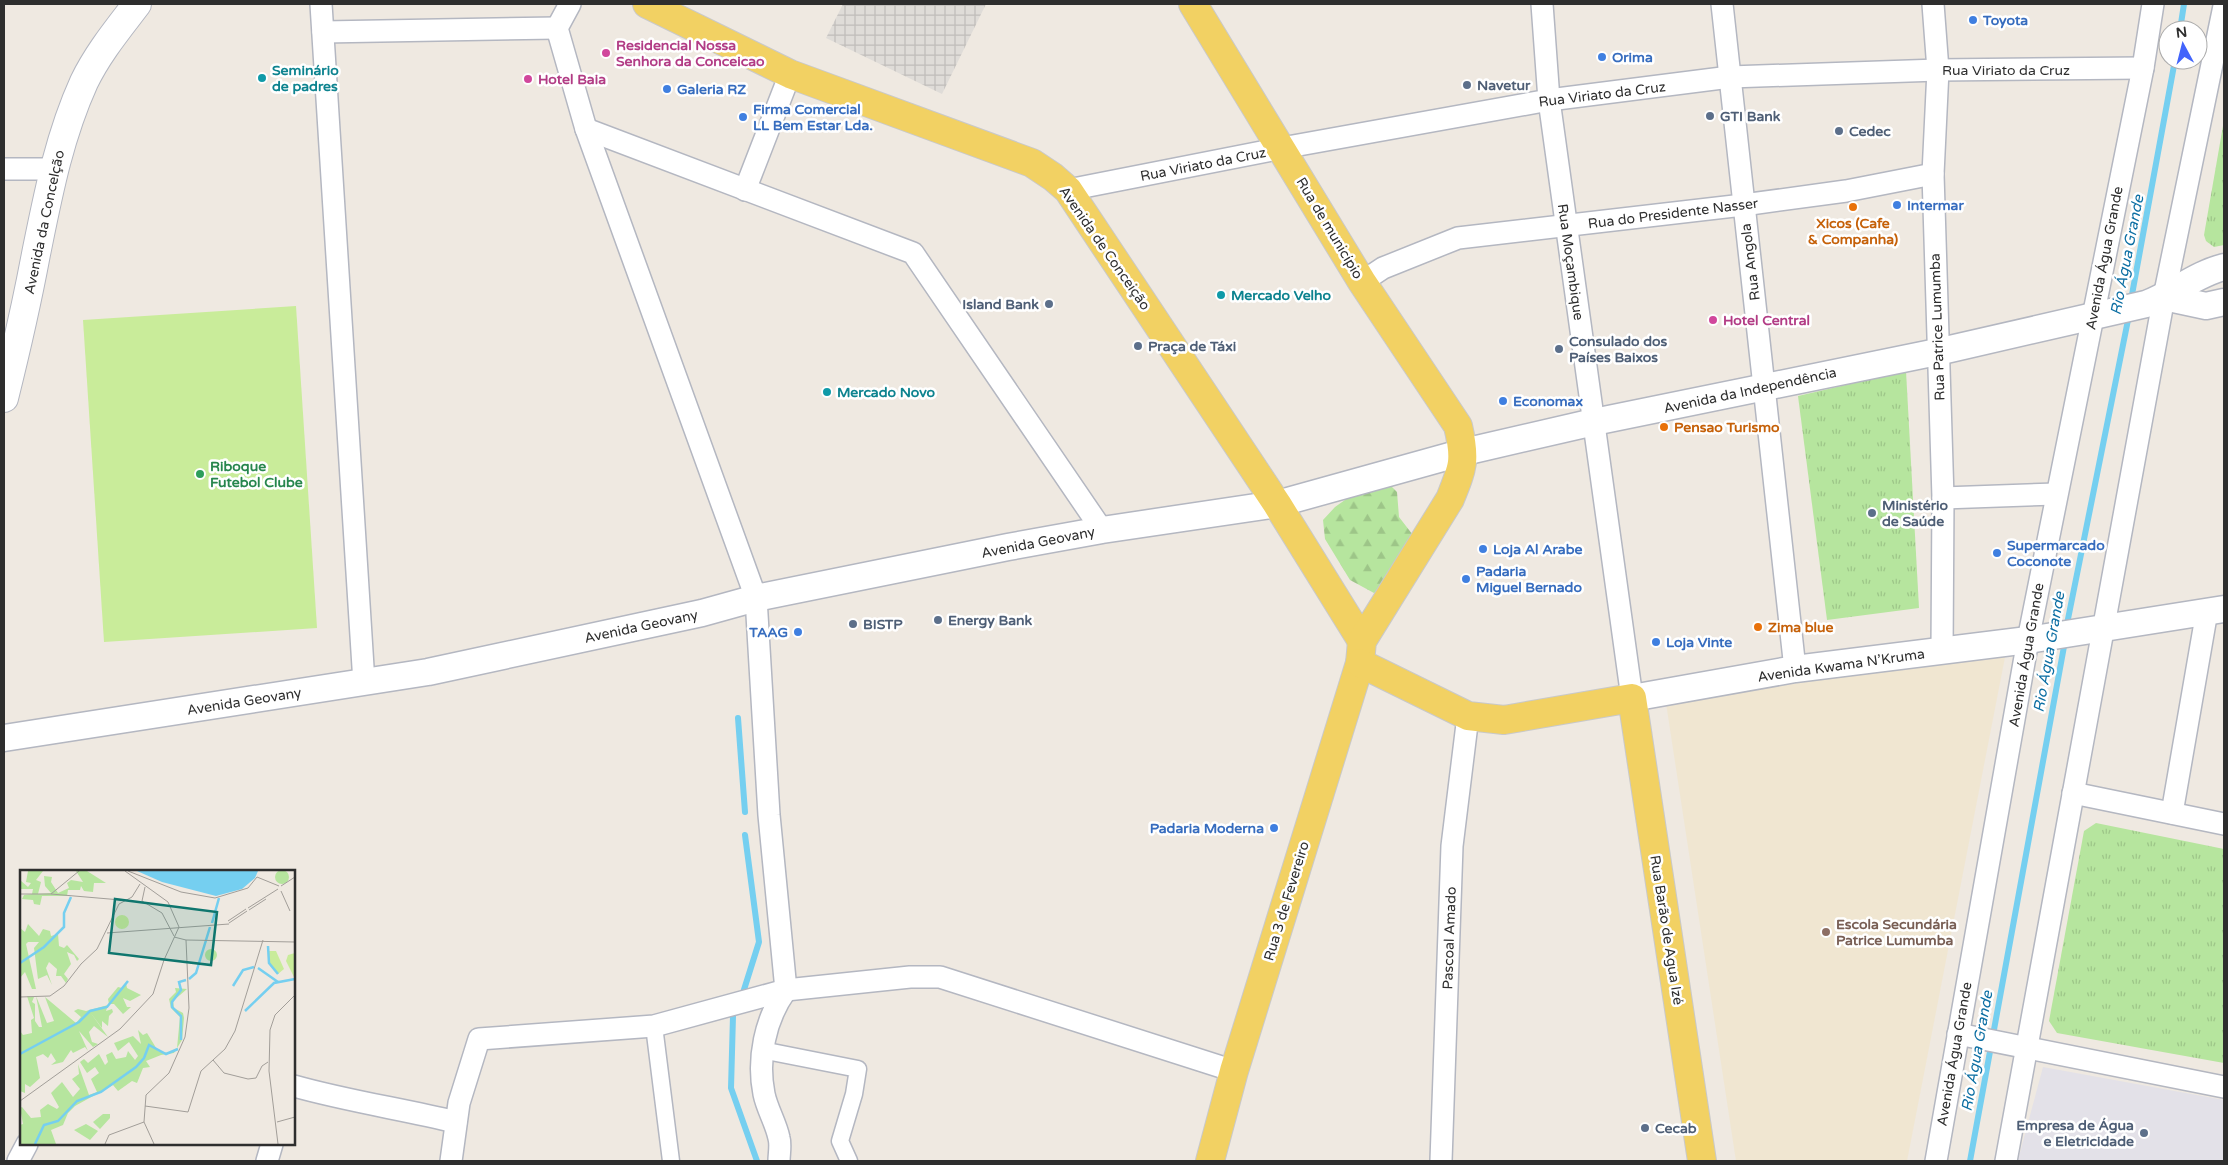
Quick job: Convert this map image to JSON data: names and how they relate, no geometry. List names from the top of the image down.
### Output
{
  "streets": {
    "main road": [
      "Avenida da Concelção",
      "Rua de município",
      "Avenida de Conceição",
      "Rua 3 de Fevereiro",
      "Rua Barão de Agua Izé"
    ],
    "street": [
      "Rua Viriato da Cruz",
      "Rua do Presidente Nasser",
      "Avenida Água Grande",
      "Rua Moçambique",
      "Rua Angola",
      "Rua Patrice Lumumba",
      "Avenida da Independência",
      "Avenida Geovany",
      "Avenida Kwama N’Kruma",
      "Pascoal Amado"
    ]
  },
  "crossings": [
    ["Rua Viriato da Cruz", "Rua de município"],
    ["Rua Viriato da Cruz", "Avenida de Conceição"],
    ["Rua Viriato da Cruz", "Avenida Água Grande"],
    ["Rua Viriato da Cruz", "Rua Moçambique"],
    ["Rua Viriato da Cruz", "Rua Angola"],
    ["Rua Viriato da Cruz", "Rua Patrice Lumumba"],
    ["Rua do Presidente Nasser", "Rua de município"],
    ["Rua do Presidente Nasser", "Rua Moçambique"],
    ["Rua do Presidente Nasser", "Rua Angola"],
    ["Rua do Presidente Nasser", "Rua Patrice Lumumba"],
    ["Rua de município", "Avenida da Independência"],
    ["Rua de município", "Rua 3 de Fevereiro"],
    ["Avenida de Conceição", "Avenida da Independência"],
    ["Avenida de Conceição", "Avenida Geovany"],
    ["Avenida de Conceição", "Rua 3 de Fevereiro"],
    ["Avenida Água Grande", "Avenida da Independência"],
    ["Avenida Água Grande", "Avenida Kwama N’Kruma"],
    ["Rua Moçambique", "Avenida da Independência"],
    ["Rua Moçambique", "Avenida Kwama N’Kruma"],
    ["Rua Moçambique", "Rua Barão de Agua Izé"],
    ["Rua Angola", "Avenida da Independência"],
    ["Rua Angola", "Avenida Kwama N’Kruma"],
    ["Rua Patrice Lumumba", "Avenida da Independência"],
    ["Rua Patrice Lumumba", "Avenida Kwama N’Kruma"],
    ["Avenida da Independência", "Avenida Geovany"],
    ["Avenida da Independência", "Rua 3 de Fevereiro"],
    ["Avenida Kwama N’Kruma", "Rua Barão de Agua Izé"]
  ],
  "water": ["Rio Água Grande"],
  "places": [
    "Toyota",
    "Residencial Nossa Senhora da Conceicao",
    "Orima",
    "Seminário de padres",
    "Hotel Baia",
    "Navetur",
    "Galeria RZ",
    "GTI Bank",
    "Firma Comercial LL Bem Estar Lda.",
    "Cedec",
    "Intermar",
    "Xicos (Cafe & Companha)",
    "Mercado Velho",
    "Island Bank",
    "Hotel Central",
    "Praça de Táxi",
    "Consulado dos Países Baixos",
    "Mercado Novo",
    "Economax",
    "Pensao Turismo",
    "Riboque Futebol Clube",
    "Ministério de Saúde",
    "Loja Al Arabe",
    "Supermarcado Coconote",
    "Padaria Miguel Bernado",
    "Energy Bank",
    "BISTP",
    "Zima blue",
    "TAAG",
    "Loja Vinte",
    "Padaria Moderna",
    "Escola Secundária Patrice Lumumba",
    "Cecab",
    "Empresa de Água e Eletricidade"
  ],
  "north": "top"
}
